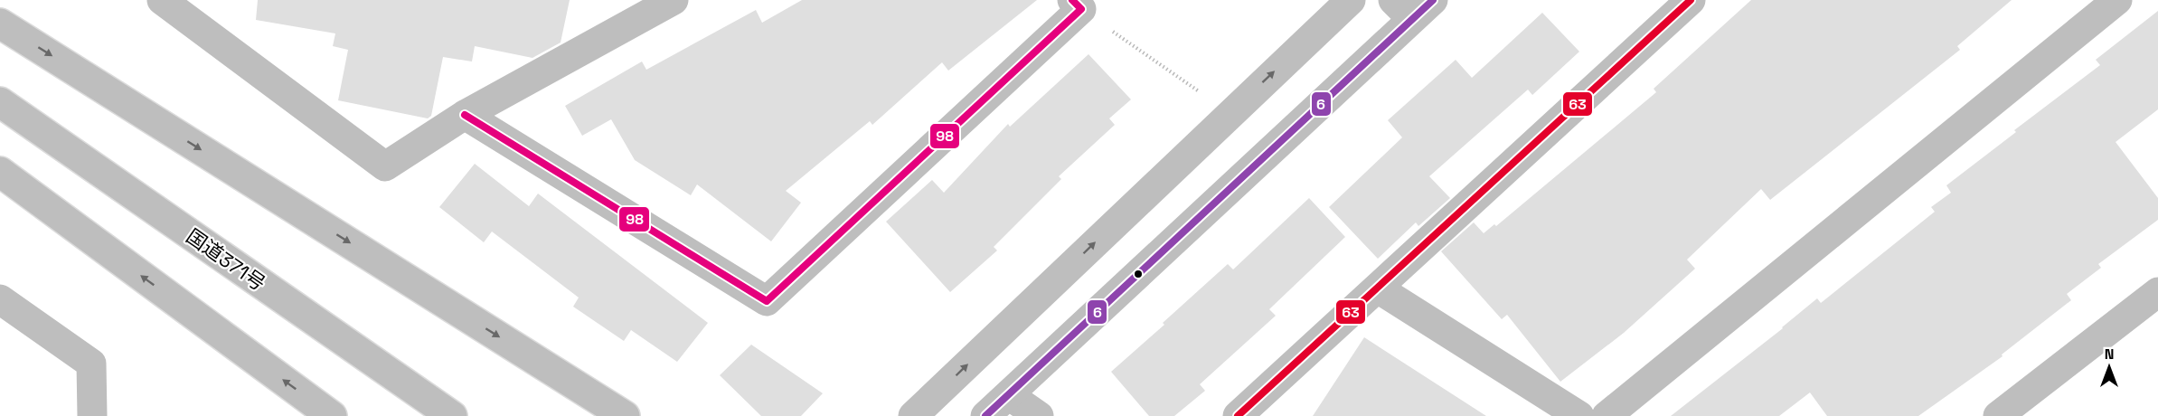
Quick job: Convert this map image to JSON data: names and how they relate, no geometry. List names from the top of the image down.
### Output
{
  "streets": {
    "main road": ["国道371号"]
  },
  "lines": ["transit line 6", "transit line 98", "transit line 63"],
  "north": "top"
}
